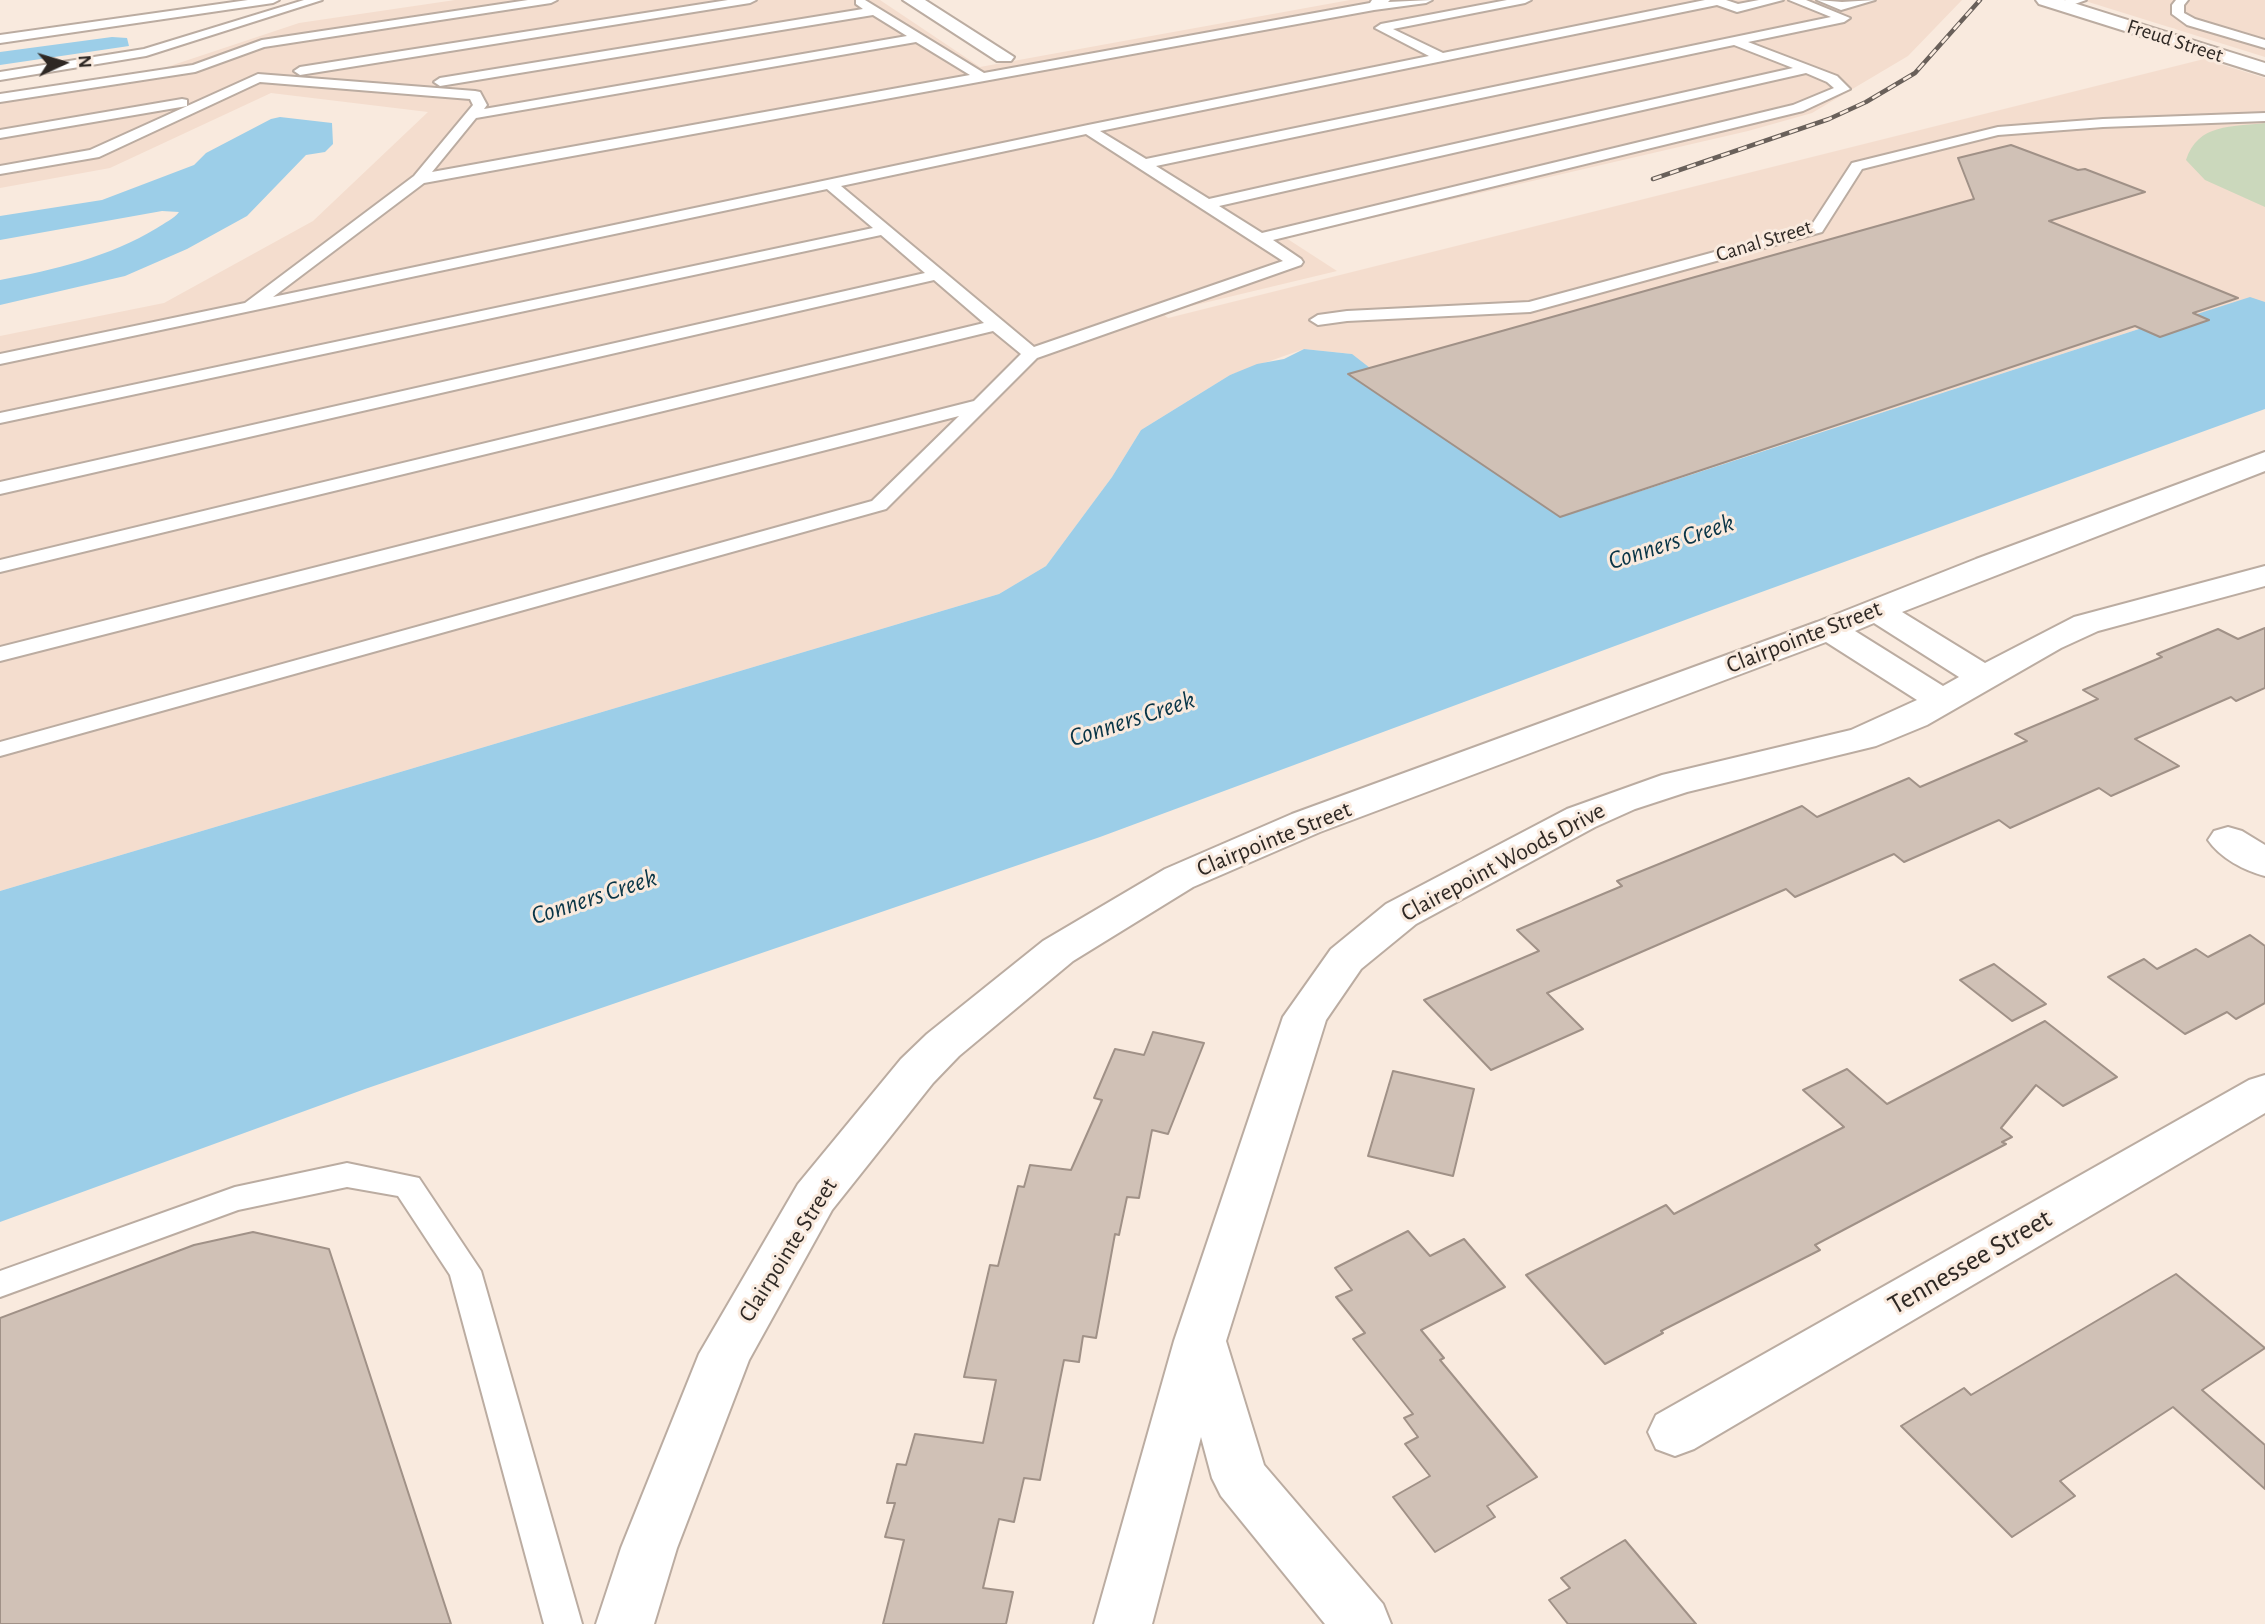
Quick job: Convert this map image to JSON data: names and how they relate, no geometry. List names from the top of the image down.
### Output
{
  "streets": {
    "street": [
      "Freud Street",
      "Clairpointe Street",
      "Clairepoint Woods Drive",
      "Tennessee Street"
    ],
    "lane": ["Canal Street"]
  },
  "water": ["Conners Creek"],
  "north": "right"
}
